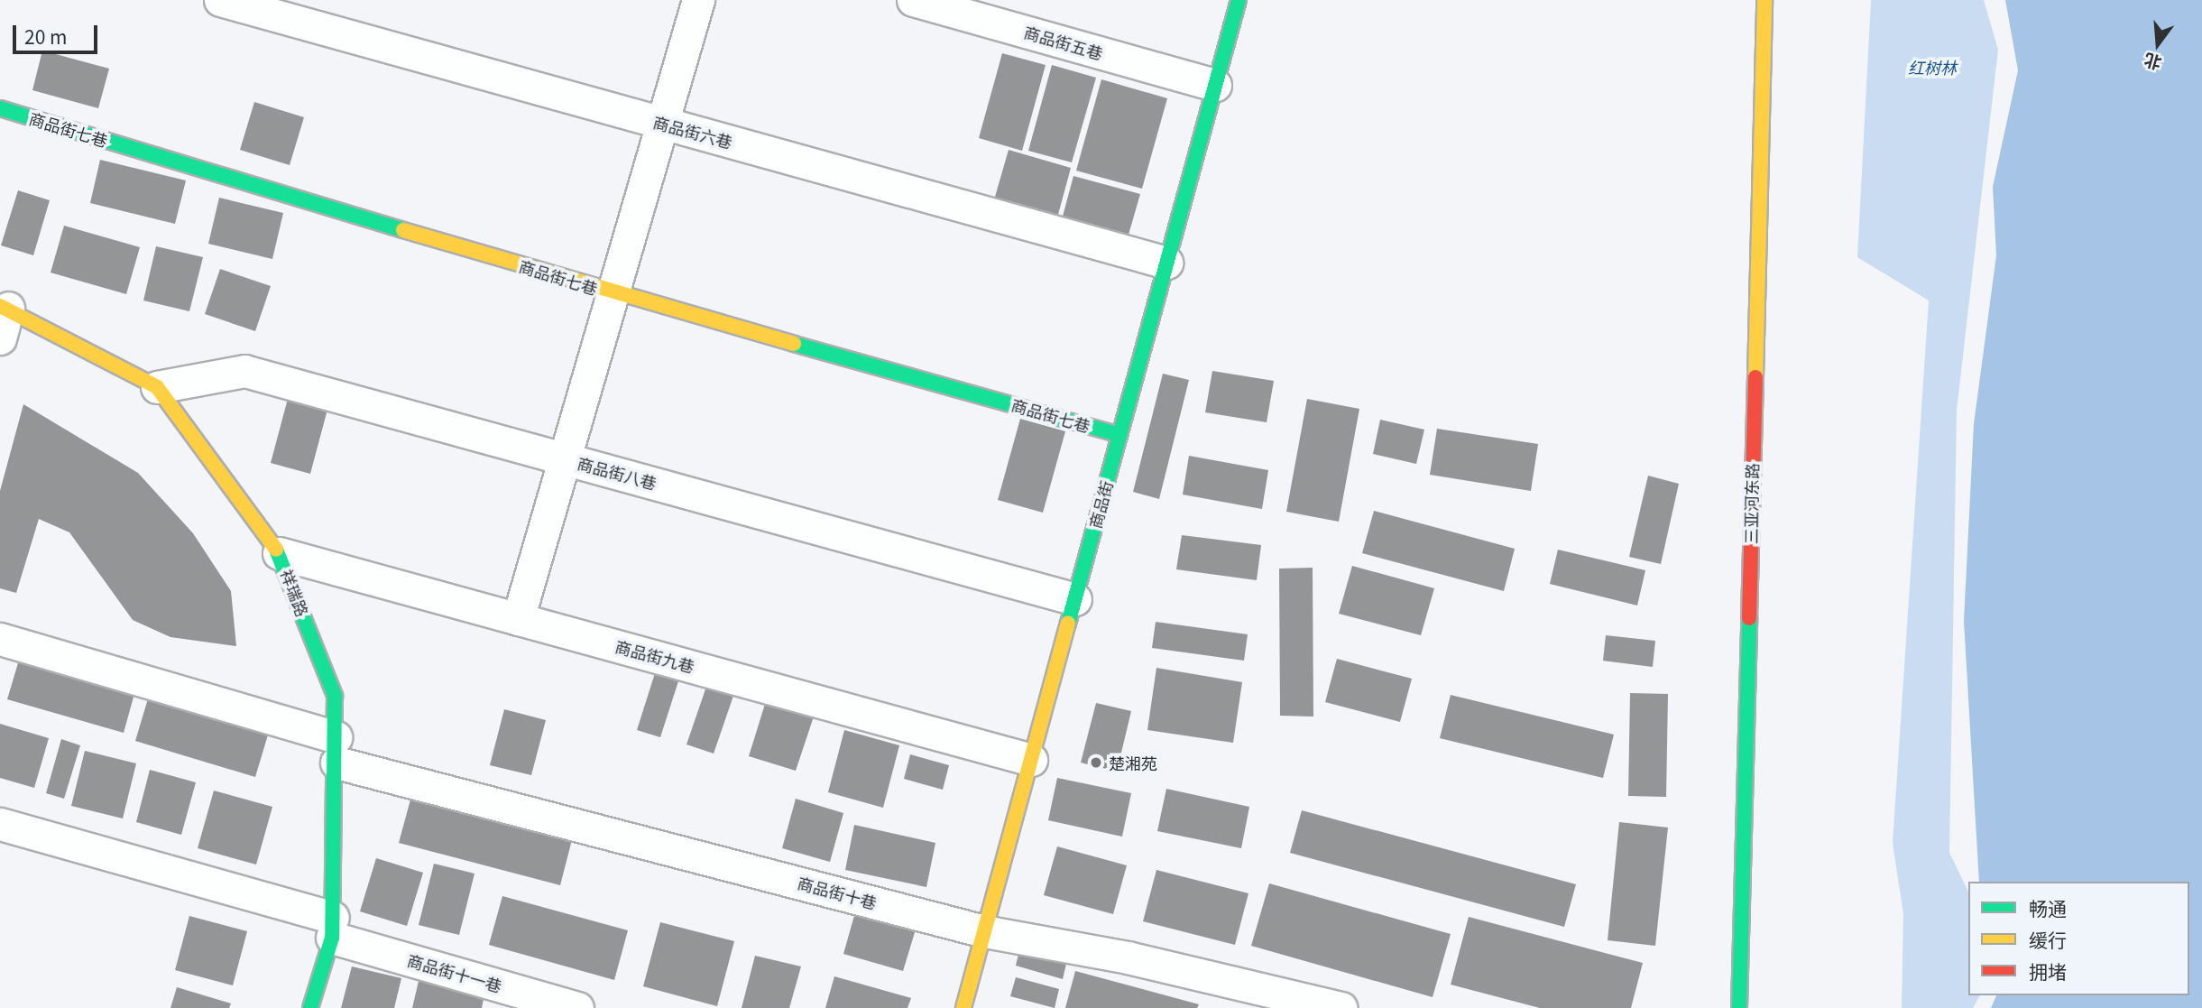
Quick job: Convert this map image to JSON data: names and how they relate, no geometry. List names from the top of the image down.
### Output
{
  "streets": {
    "street": [
      "商品街五巷",
      "商品街七巷",
      "商品街六巷",
      "商品街八巷",
      "三亚河东路",
      "商品街",
      "祥瑞路",
      "商品街九巷",
      "商品街十巷",
      "商品街十一巷"
    ]
  },
  "crossings": [
    ["商品街五巷", "商品街"],
    ["商品街七巷", "商品街"],
    ["商品街六巷", "商品街"],
    ["商品街八巷", "商品街"],
    ["商品街八巷", "祥瑞路"],
    ["商品街", "商品街九巷"],
    ["商品街", "商品街十巷"],
    ["祥瑞路", "商品街九巷"],
    ["祥瑞路", "商品街十巷"],
    ["祥瑞路", "商品街十一巷"]
  ],
  "parks": ["红树林"],
  "places": ["楚湘苑"],
  "legend": ["畅通", "缓行", "拥堵"],
  "scale_bar": "20 m",
  "north": "bottom"
}
